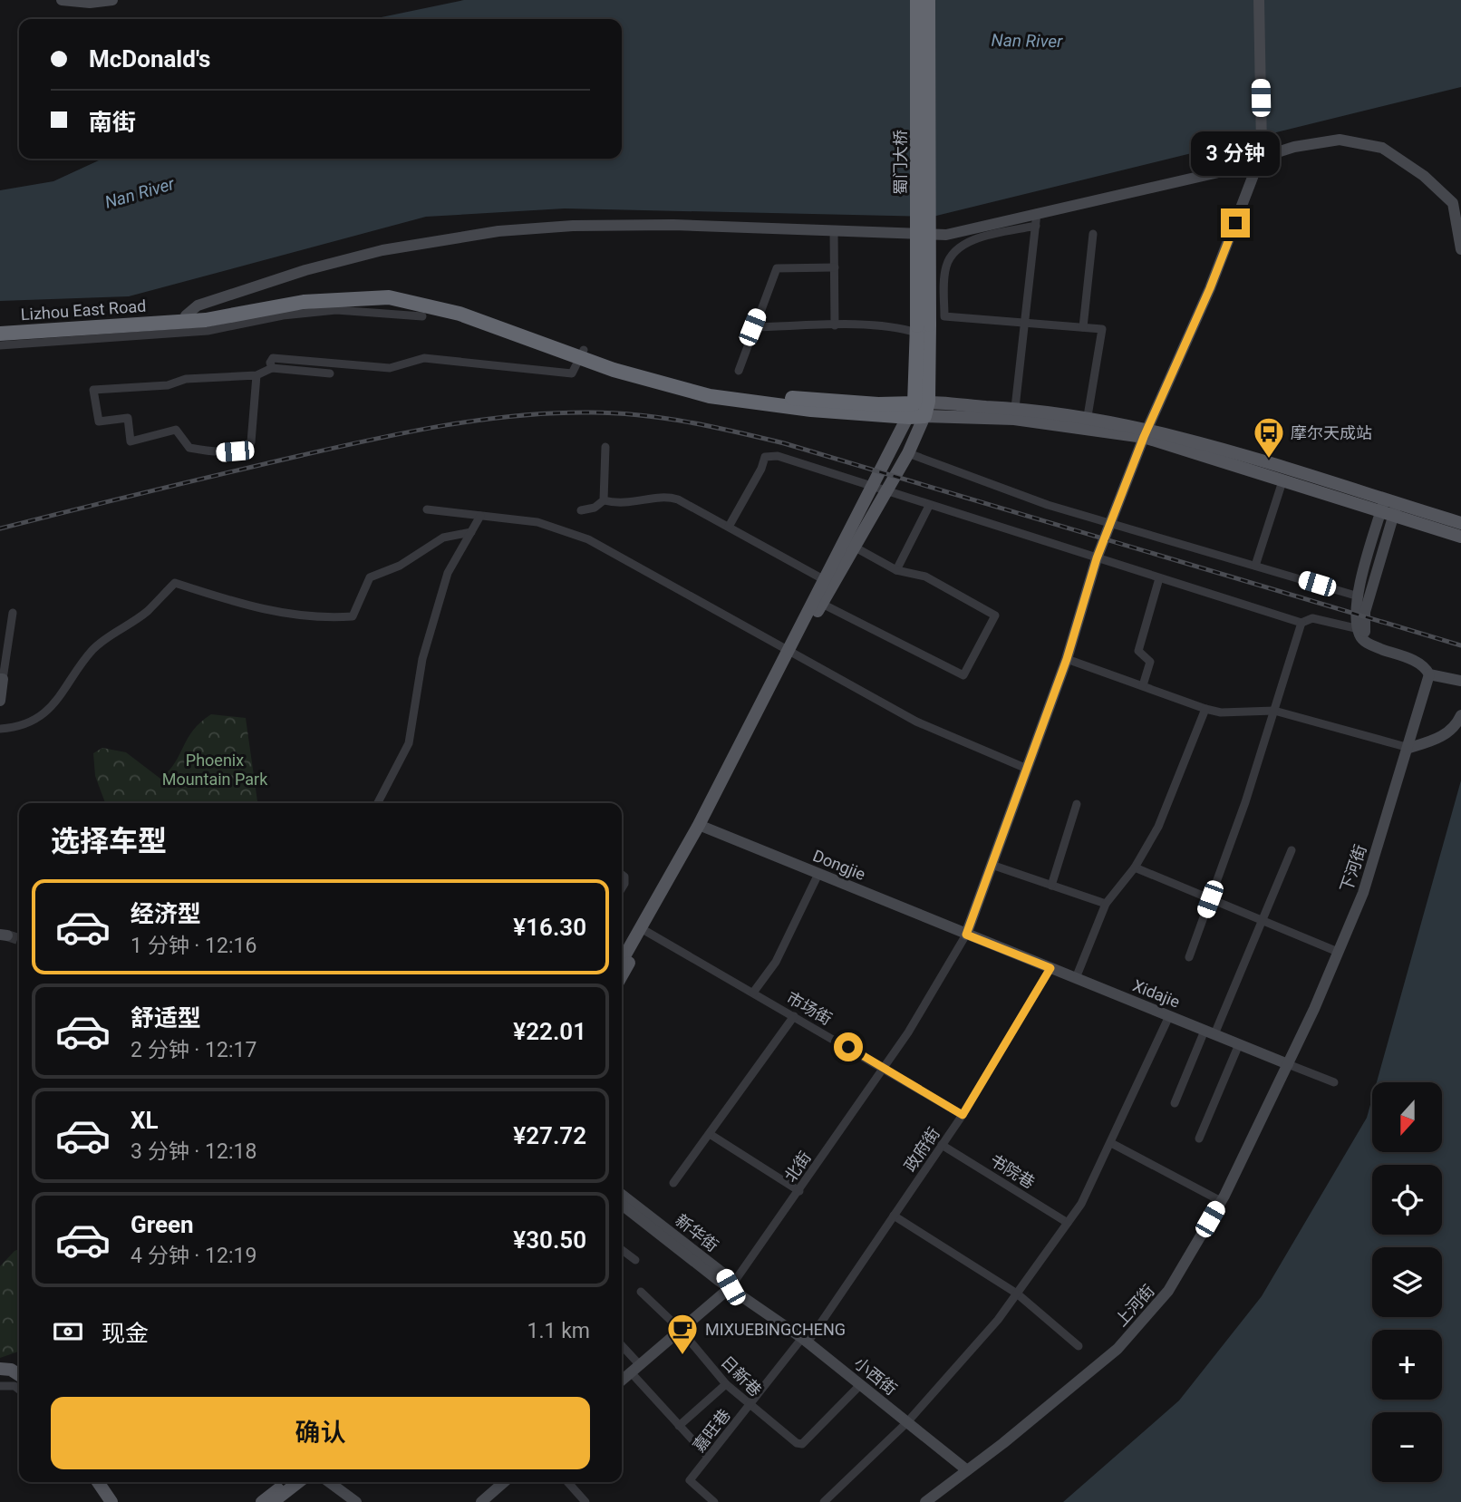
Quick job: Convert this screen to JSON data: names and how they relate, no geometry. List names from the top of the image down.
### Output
{
  "streets": {
    "highway": ["蜀门大桥", "Lizhou East Road"],
    "street": [
      "Dongjie",
      "下河街",
      "Xidajie",
      "市场街",
      "政府街",
      "北街",
      "书院巷",
      "新华街",
      "上河街",
      "日新巷",
      "小西街",
      "嘉旺巷"
    ]
  },
  "crossings": [
    ["Dongjie", "Xidajie"],
    ["Dongjie", "北街"],
    ["下河街", "Xidajie"],
    ["下河街", "上河街"],
    ["Xidajie", "政府街"],
    ["Xidajie", "北街"],
    ["Xidajie", "上河街"],
    ["市场街", "政府街"],
    ["市场街", "北街"],
    ["政府街", "书院巷"],
    ["政府街", "小西街"],
    ["政府街", "嘉旺巷"],
    ["北街", "新华街"],
    ["北街", "日新巷"],
    ["北街", "小西街"],
    ["新华街", "小西街"],
    ["上河街", "小西街"],
    ["日新巷", "小西街"],
    ["日新巷", "嘉旺巷"],
    ["小西街", "嘉旺巷"]
  ],
  "water": ["Nan River"],
  "parks": ["Phoenix Mountain Park"],
  "places": {
    "bus stop": ["摩尔天成站"],
    "cafe": ["MIXUEBINGCHENG"]
  },
  "north": "bottom",
  "page": {
    "banner": ["McDonald's", "南街"],
    "bubble": "3 分钟",
    "heading": "选择车型",
    "list": [
      {
        "name": "经济型",
        "note": "1 分钟 · 12:16",
        "value": "¥16.30"
      },
      {
        "name": "舒适型",
        "note": "2 分钟 · 12:17",
        "value": "¥22.01"
      },
      {
        "name": "XL",
        "note": "3 分钟 · 12:18",
        "value": "¥27.72"
      },
      {
        "name": "Green",
        "note": "4 分钟 · 12:19",
        "value": "¥30.50"
      }
    ],
    "map_buttons": ["+", "−"],
    "pay": ["现金", "1.1 km"],
    "buttons": "确认"
  }
}
